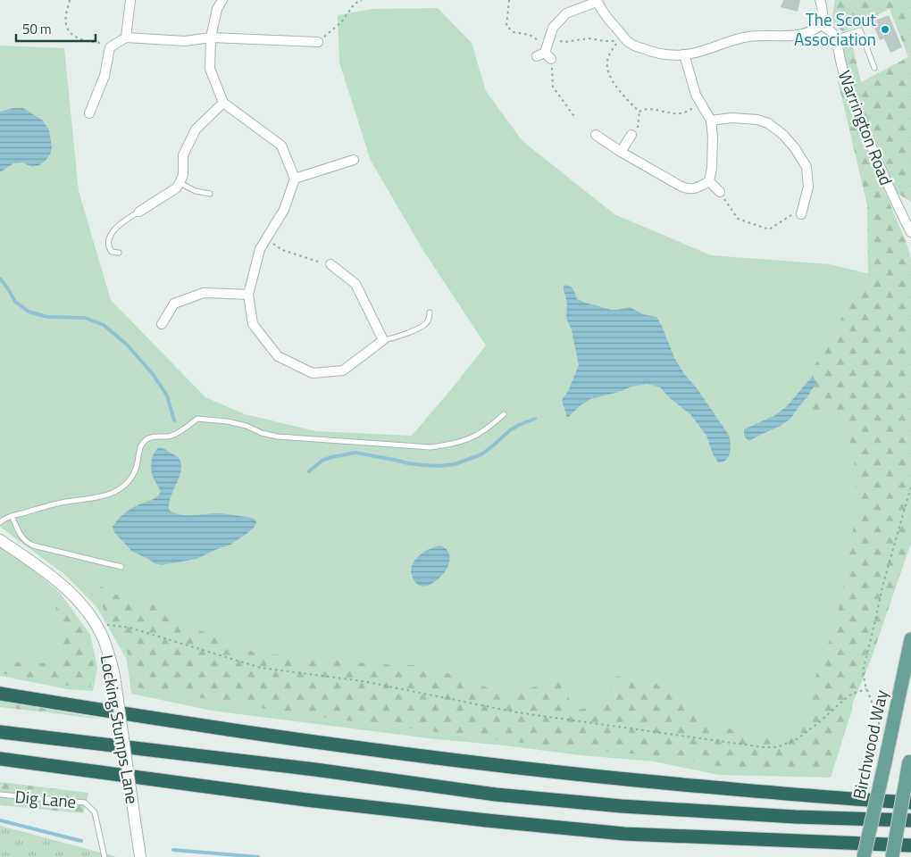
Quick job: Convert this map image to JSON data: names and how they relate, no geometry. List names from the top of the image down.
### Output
{
  "streets": {
    "main road": ["Birchwood Way"],
    "street": ["Warrington Road", "Locking Stumps Lane"],
    "lane": ["Dig Lane"]
  },
  "places": ["The Scout Association"],
  "scale_bar": "50 m"
}
